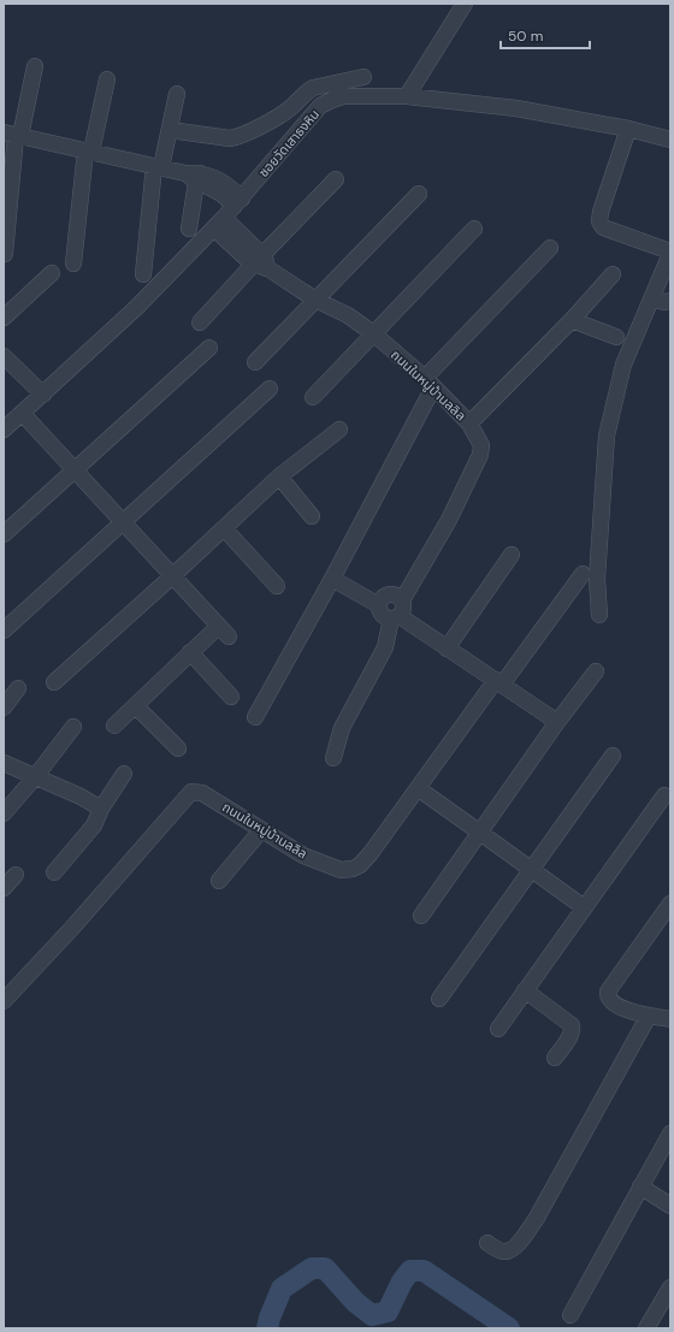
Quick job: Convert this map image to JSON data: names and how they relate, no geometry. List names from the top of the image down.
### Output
{
  "streets": {
    "street": ["ซอยวัดเสาธงหิน", "ถนนในหมู่บ้านลลิล"]
  },
  "crossings": [
    ["ซอยวัดเสาธงหิน", "ถนนในหมู่บ้านลลิล"]
  ],
  "scale_bar": "50 m"
}
